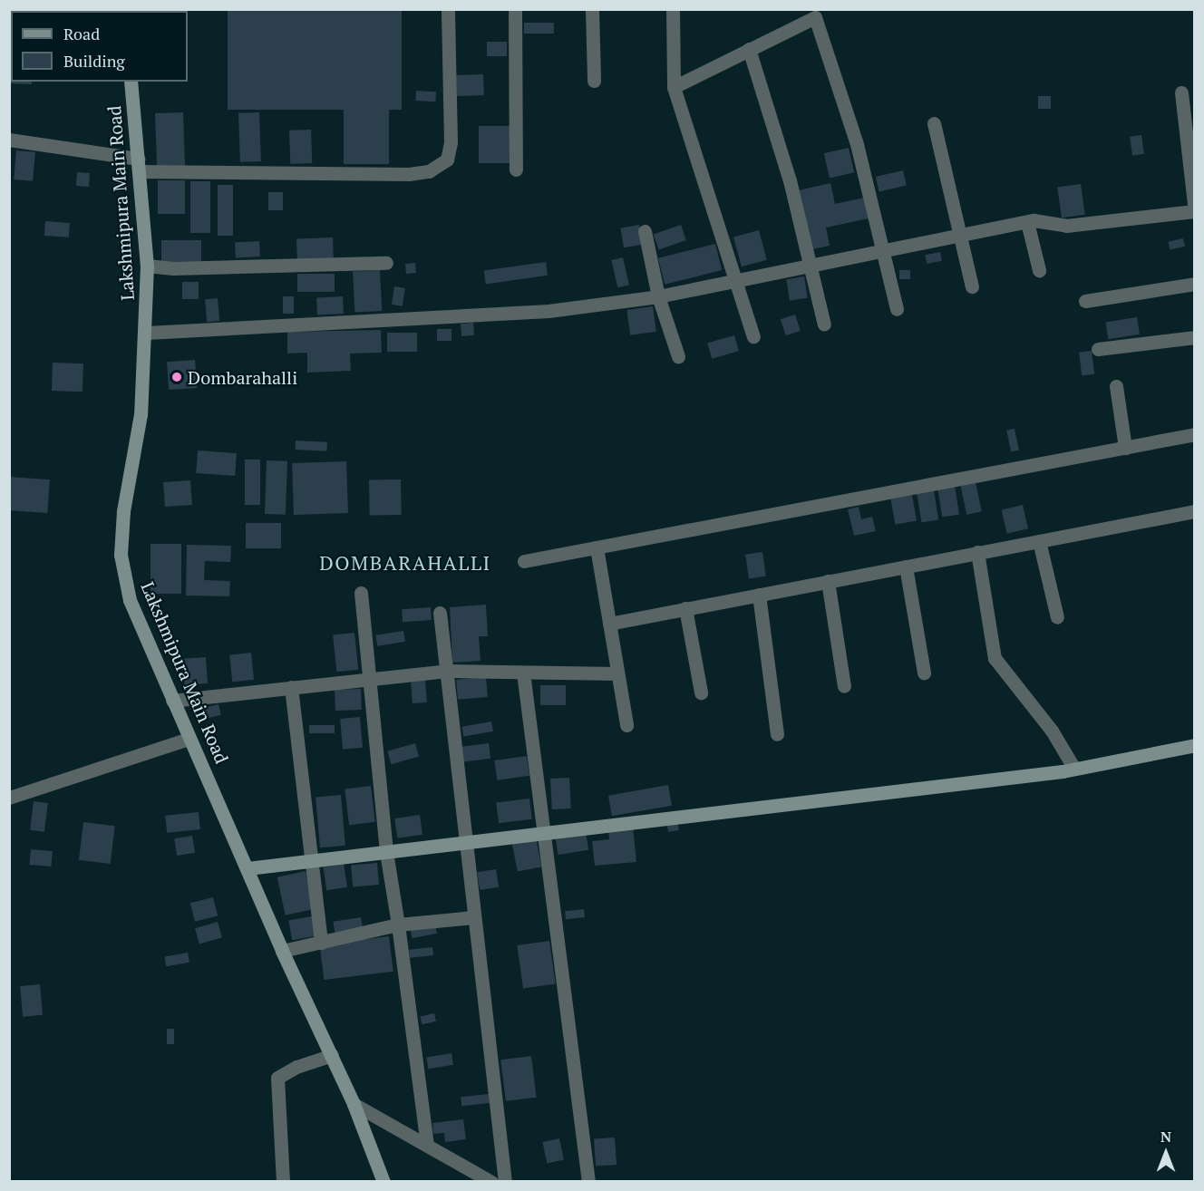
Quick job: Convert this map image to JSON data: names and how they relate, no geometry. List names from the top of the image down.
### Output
{
  "streets": {
    "main road": ["Lakshmipura Main Road"]
  },
  "districts": ["DOMBARAHALLI"],
  "places": ["Dombarahalli"],
  "legend": ["Road", "Building"],
  "north": "top"
}
